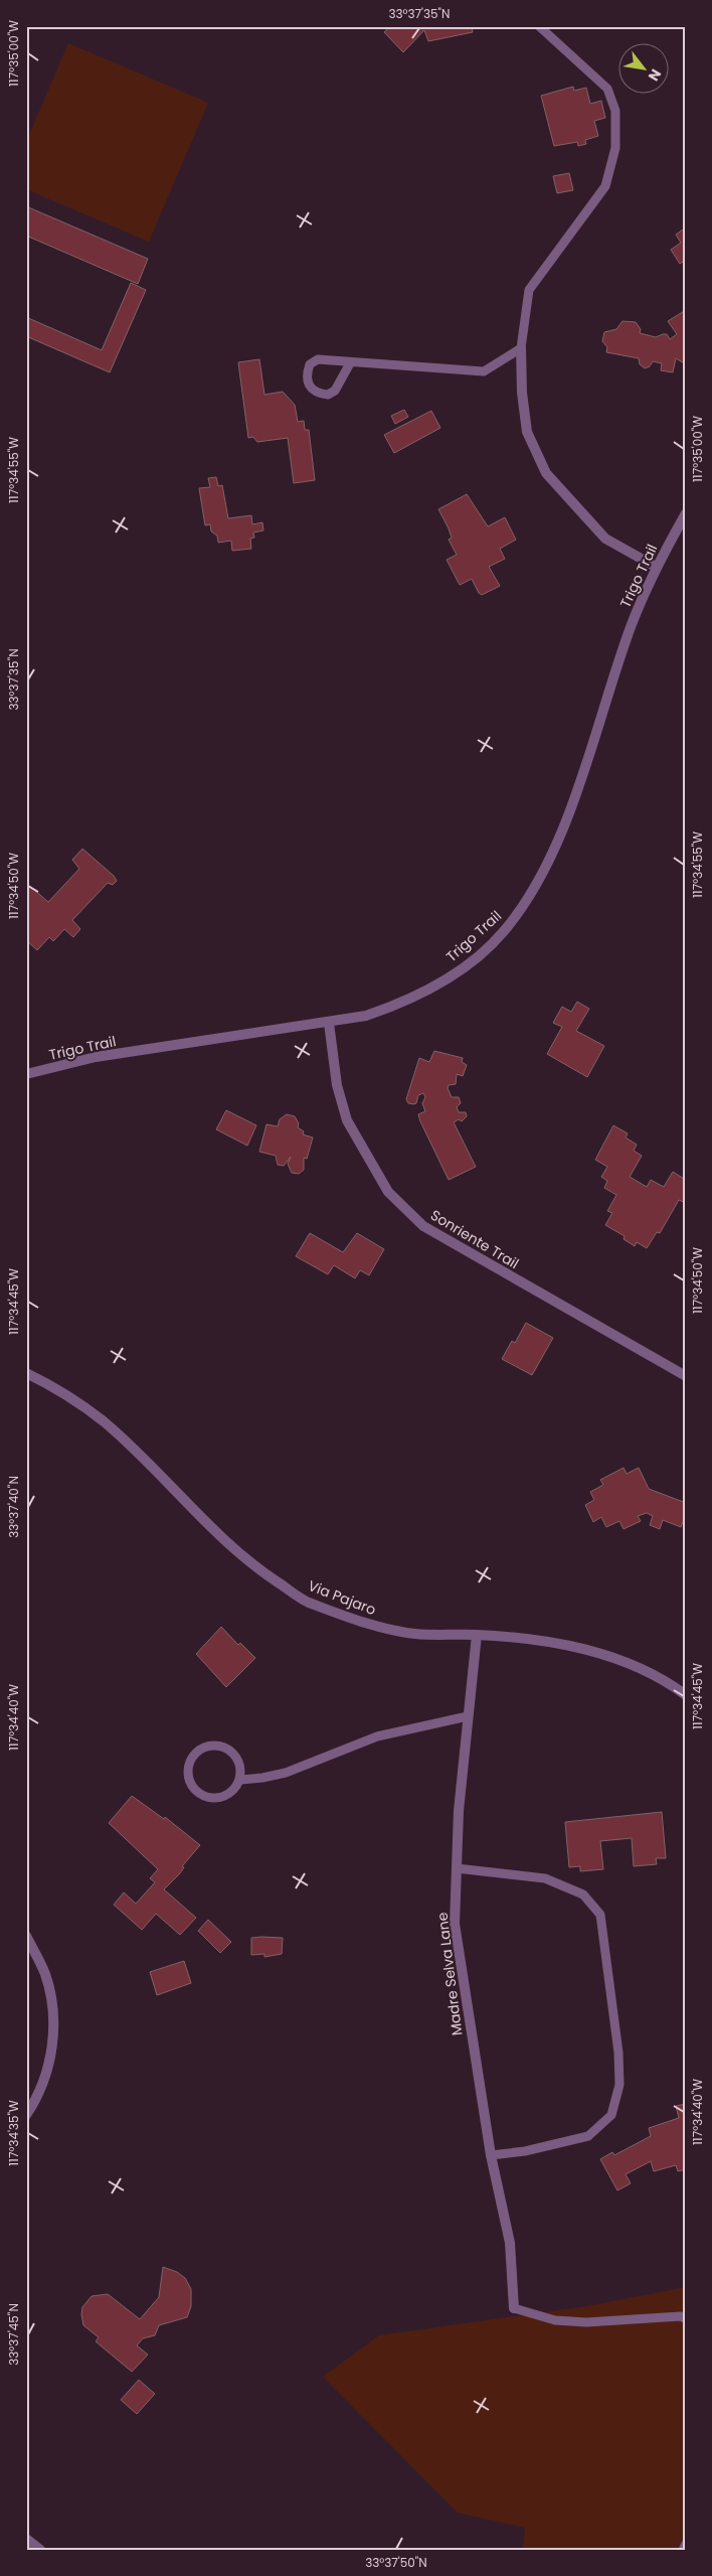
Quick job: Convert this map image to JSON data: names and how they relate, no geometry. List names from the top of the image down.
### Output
{
  "streets": {
    "street": [
      "Trigo Trail",
      "Sonriente Trail",
      "Via Pajaro",
      "Madre Selva Lane"
    ]
  },
  "crossings": [
    ["Trigo Trail", "Sonriente Trail"],
    ["Via Pajaro", "Madre Selva Lane"]
  ],
  "north": "bottom right",
  "coordinates": [
    "33°37'35\"N",
    "117°35'00\"W",
    "117°34'55\"W",
    "117°34'50\"W",
    "117°34'45\"W",
    "33°37'40\"N",
    "117°34'40\"W",
    "117°34'35\"W",
    "33°37'45\"N",
    "33°37'50\"N"
  ]
}
